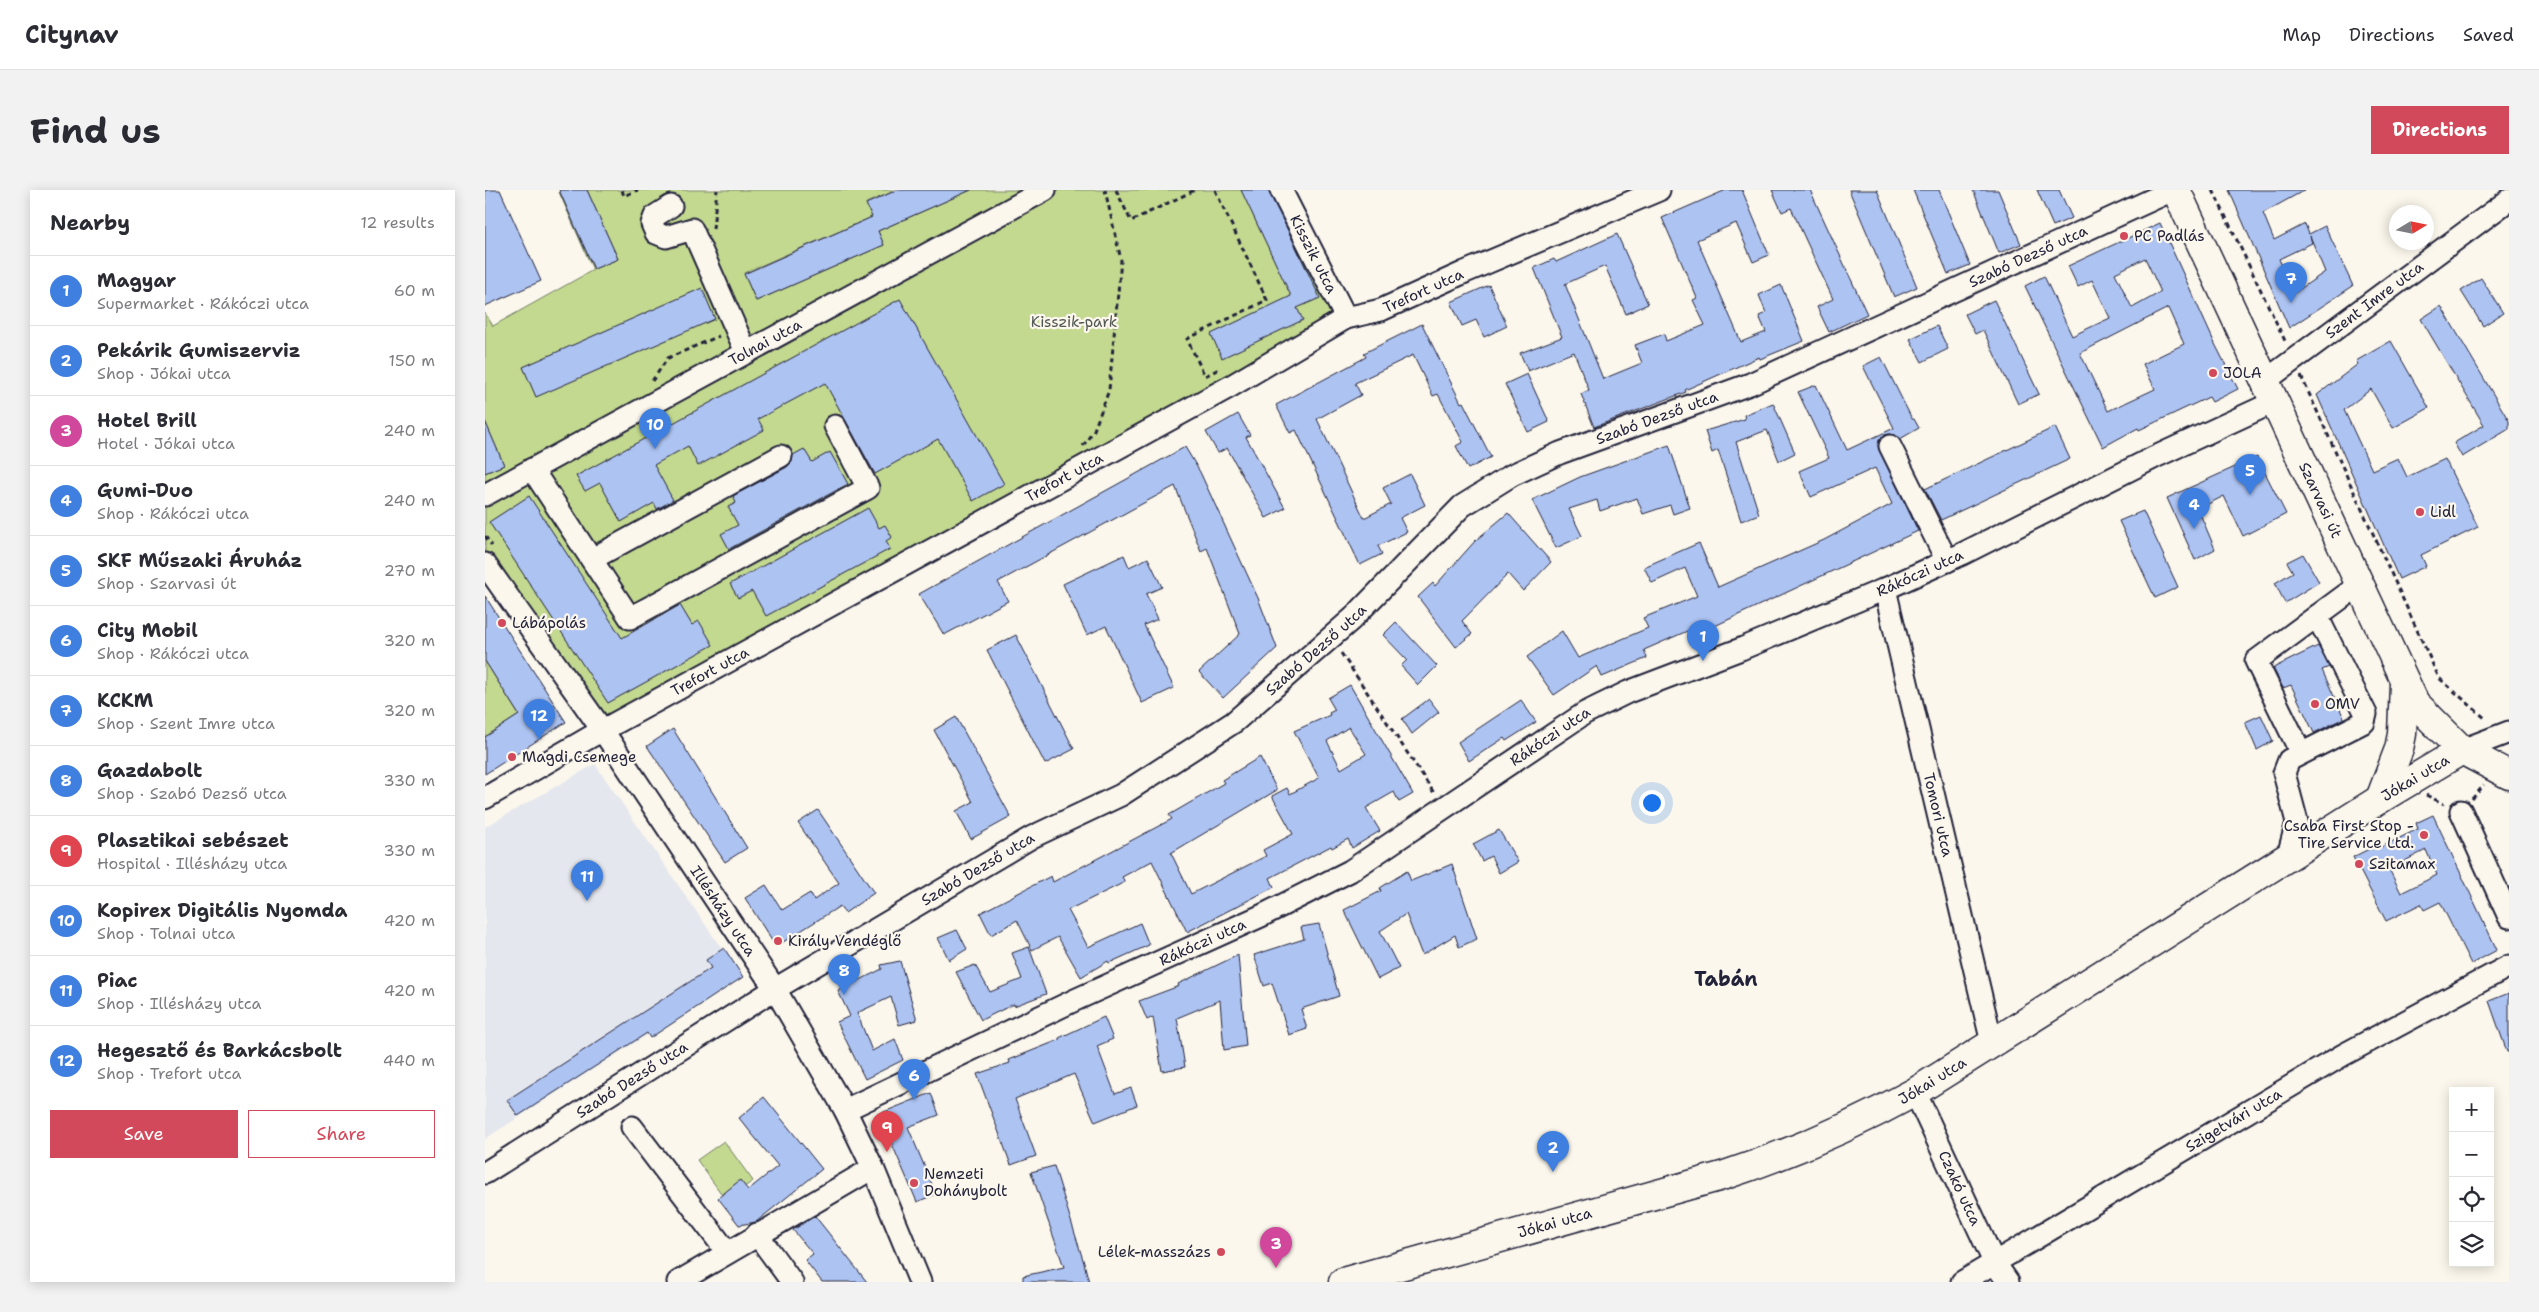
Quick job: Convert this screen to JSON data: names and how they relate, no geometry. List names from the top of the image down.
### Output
{
  "streets": {
    "main road": ["Szarvasi út", "Jókai utca"],
    "street": [
      "Kisszik utca",
      "Szabó Dezső utca",
      "Trefort utca",
      "Szent Imre utca",
      "Tolnai utca",
      "Rákóczi utca",
      "Tomori utca",
      "Illésházy utca",
      "Szigetvári utca",
      "Czakó utca"
    ]
  },
  "crossings": [
    ["Kisszik utca", "Trefort utca"],
    ["Szabó Dezső utca", "Szarvasi út"],
    ["Szabó Dezső utca", "Illésházy utca"],
    ["Trefort utca", "Illésházy utca"],
    ["Szent Imre utca", "Szarvasi út"],
    ["Szent Imre utca", "Rákóczi utca"],
    ["Szarvasi út", "Rákóczi utca"],
    ["Szarvasi út", "Jókai utca"],
    ["Rákóczi utca", "Tomori utca"],
    ["Rákóczi utca", "Illésházy utca"],
    ["Jókai utca", "Tomori utca"],
    ["Jókai utca", "Czakó utca"],
    ["Szigetvári utca", "Czakó utca"]
  ],
  "districts": ["Tabán"],
  "parks": ["Kisszik-park"],
  "places": [
    "PC Padlás",
    "JOLA",
    "Lidl",
    "Lábápolás",
    "OMV",
    "Magdi Csemege",
    "Csaba First Stop - Tire Service Ltd.",
    "Szitamax",
    "Király Vendéglő",
    "Nemzeti Dohánybolt",
    "Lélek-masszázs"
  ],
  "north": "right",
  "page": {
    "header": "Citynav",
    "nav": ["Map", "Directions", "Saved"],
    "buttons": [
      "Directions",
      ["Save", "Share"]
    ],
    "title": "Find us",
    "heading": ["Nearby", "12 results"],
    "list": [
      {
        "mark": "1",
        "name": "Magyar",
        "note": "Supermarket · Rákóczi utca",
        "value": "60 m"
      },
      {
        "mark": "2",
        "name": "Pekárik Gumiszerviz",
        "note": "Shop · Jókai utca",
        "value": "150 m"
      },
      {
        "mark": "3",
        "name": "Hotel Brill",
        "note": "Hotel · Jókai utca",
        "value": "240 m"
      },
      {
        "mark": "4",
        "name": "Gumi-Duo",
        "note": "Shop · Rákóczi utca",
        "value": "240 m"
      },
      {
        "mark": "5",
        "name": "SKF Műszaki Áruház",
        "note": "Shop · Szarvasi út",
        "value": "270 m"
      },
      {
        "mark": "6",
        "name": "City Mobil",
        "note": "Shop · Rákóczi utca",
        "value": "320 m"
      },
      {
        "mark": "7",
        "name": "KCKM",
        "note": "Shop · Szent Imre utca",
        "value": "320 m"
      },
      {
        "mark": "8",
        "name": "Gazdabolt",
        "note": "Shop · Szabó Dezső utca",
        "value": "330 m"
      },
      {
        "mark": "9",
        "name": "Plasztikai sebészet",
        "note": "Hospital · Illésházy utca",
        "value": "330 m"
      },
      {
        "mark": "10",
        "name": "Kopirex Digitális Nyomda",
        "note": "Shop · Tolnai utca",
        "value": "420 m"
      },
      {
        "mark": "11",
        "name": "Piac",
        "note": "Shop · Illésházy utca",
        "value": "420 m"
      },
      {
        "mark": "12",
        "name": "Hegesztő és Barkácsbolt",
        "note": "Shop · Trefort utca",
        "value": "440 m"
      }
    ],
    "pins": [
      "7",
      "10",
      "5",
      "4",
      "1",
      "12",
      "11",
      "8",
      "6",
      "9",
      "2",
      "3"
    ],
    "map_buttons": ["+", "−"]
  }
}
